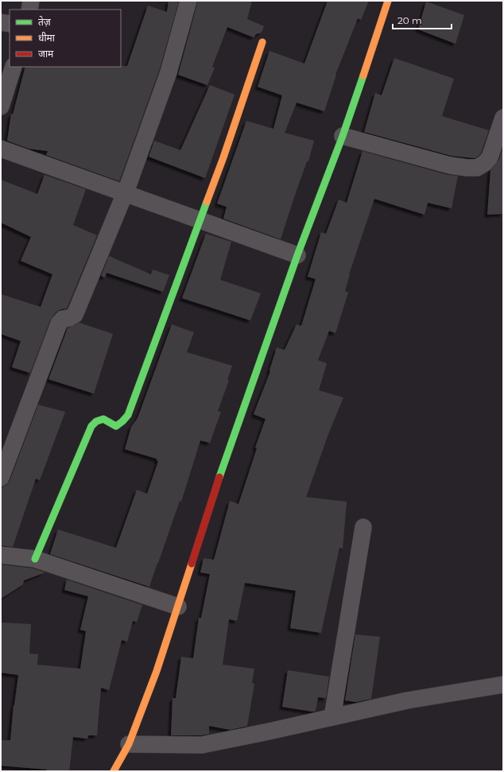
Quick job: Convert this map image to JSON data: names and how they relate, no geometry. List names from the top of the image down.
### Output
{
  "legend": ["तेज़", "धीमा", "जाम"],
  "scale_bar": "20 m"
}
